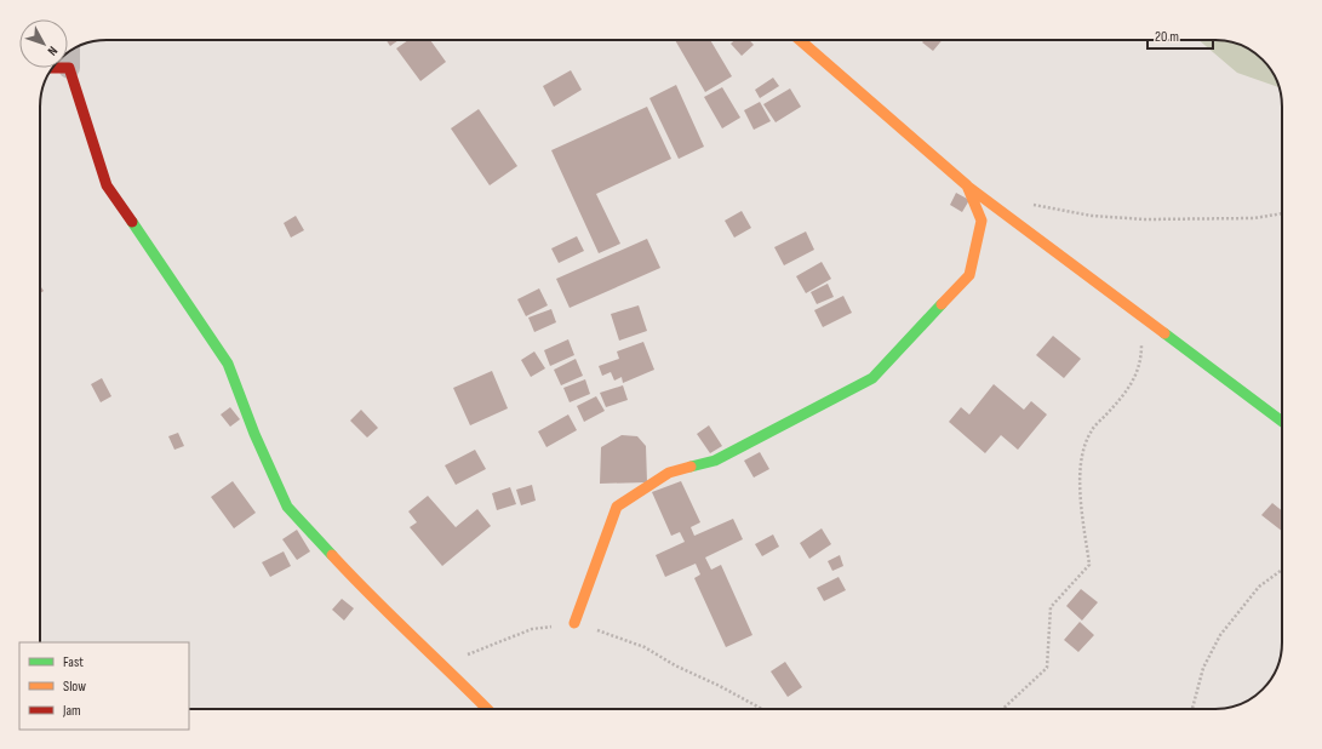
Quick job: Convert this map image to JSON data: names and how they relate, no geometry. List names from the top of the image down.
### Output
{
  "legend": ["Fast", "Slow", "Jam"],
  "scale_bar": "20 m",
  "north": "bottom right"
}
